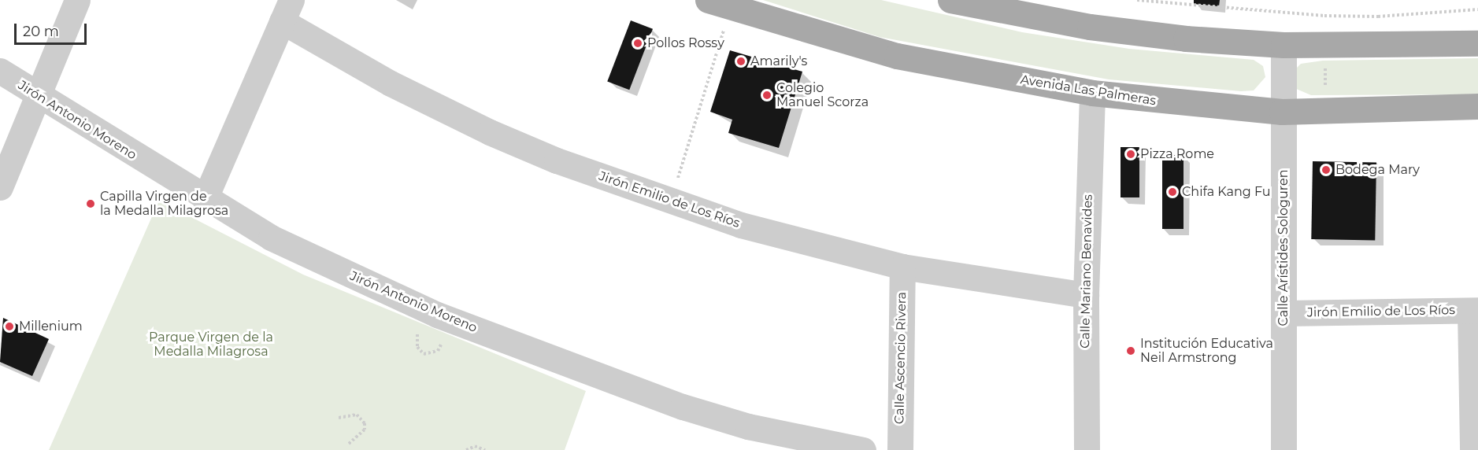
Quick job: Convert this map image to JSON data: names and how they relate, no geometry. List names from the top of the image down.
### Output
{
  "streets": {
    "main road": ["Avenida Las Palmeras"],
    "street": [
      "Jirón Antonio Moreno",
      "Jirón Emilio de Los Ríos",
      "Calle Arístides Sologuren",
      "Calle Mariano Benavides",
      "Calle Ascencio Rivera"
    ]
  },
  "crossings": [
    ["Avenida Las Palmeras", "Calle Arístides Sologuren"],
    ["Avenida Las Palmeras", "Calle Mariano Benavides"],
    ["Jirón Emilio de Los Ríos", "Calle Arístides Sologuren"],
    ["Jirón Emilio de Los Ríos", "Calle Mariano Benavides"],
    ["Jirón Emilio de Los Ríos", "Calle Ascencio Rivera"]
  ],
  "parks": ["Parque Virgen de la Medalla Milagrosa"],
  "places": [
    "Pollos Rossy",
    "Amarily's",
    "Colegio Manuel Scorza",
    "Pizza Rome",
    "Bodega Mary",
    "Chifa Kang Fu",
    "Capilla Virgen de la Medalla Milagrosa",
    "Millenium",
    "Institución Educativa Neil Armstrong"
  ],
  "scale_bar": "20 m"
}
